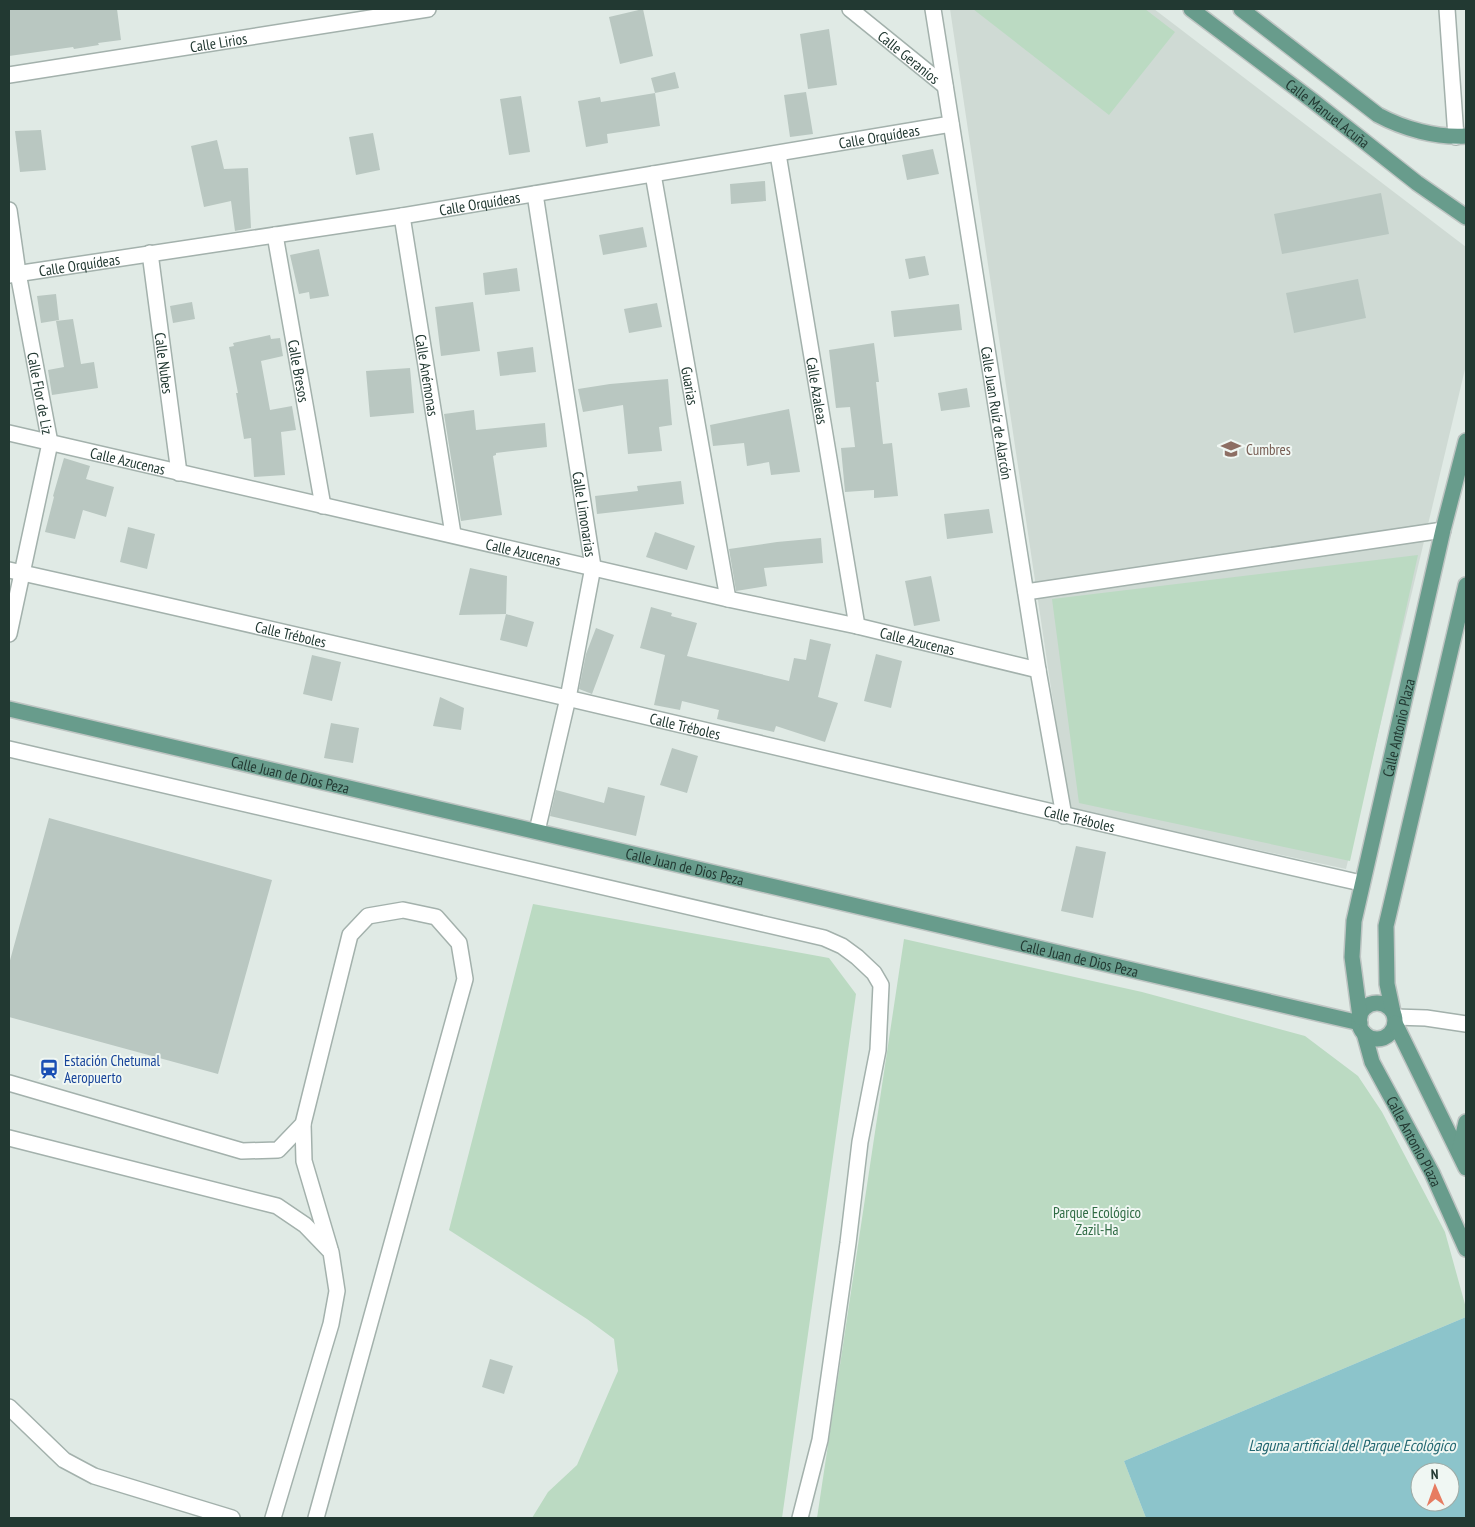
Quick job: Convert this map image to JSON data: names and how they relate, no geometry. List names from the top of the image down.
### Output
{
  "streets": {
    "main road": ["Calle Manuel Acuña", "Calle Antonio Plaza", "Calle Juan de Dios Peza"],
    "street": [
      "Calle Lirios",
      "Calle Geranios",
      "Calle Orquídeas",
      "Calle Nubes",
      "Calle Bresos",
      "Calle Anémonas",
      "Guarias",
      "Calle Azaleas",
      "Calle Flor de Liz",
      "Calle Juan Ruíz de Alarcón",
      "Calle Azucenas",
      "Calle Limonarias",
      "Calle Tréboles"
    ]
  },
  "crossings": [
    ["Calle Geranios", "Calle Juan Ruíz de Alarcón"],
    ["Calle Orquídeas", "Calle Nubes"],
    ["Calle Orquídeas", "Calle Bresos"],
    ["Calle Orquídeas", "Calle Anémonas"],
    ["Calle Orquídeas", "Guarias"],
    ["Calle Orquídeas", "Calle Azaleas"],
    ["Calle Orquídeas", "Calle Flor de Liz"],
    ["Calle Orquídeas", "Calle Juan Ruíz de Alarcón"],
    ["Calle Orquídeas", "Calle Limonarias"],
    ["Calle Nubes", "Calle Azucenas"],
    ["Calle Bresos", "Calle Azucenas"],
    ["Calle Anémonas", "Calle Azucenas"],
    ["Guarias", "Calle Azucenas"],
    ["Calle Azaleas", "Calle Azucenas"],
    ["Calle Flor de Liz", "Calle Azucenas"],
    ["Calle Flor de Liz", "Calle Tréboles"],
    ["Calle Juan Ruíz de Alarcón", "Calle Azucenas"],
    ["Calle Juan Ruíz de Alarcón", "Calle Tréboles"],
    ["Calle Azucenas", "Calle Limonarias"],
    ["Calle Limonarias", "Calle Tréboles"],
    ["Calle Limonarias", "Calle Juan de Dios Peza"],
    ["Calle Tréboles", "Calle Antonio Plaza"],
    ["Calle Antonio Plaza", "Calle Juan de Dios Peza"]
  ],
  "water": ["Laguna artificial del Parque Ecológico"],
  "parks": ["Parque Ecológico Zazil-Ha"],
  "places": {
    "school or university": ["Cumbres"],
    "station": ["Estación Chetumal Aeropuerto"]
  },
  "north": "top"
}
